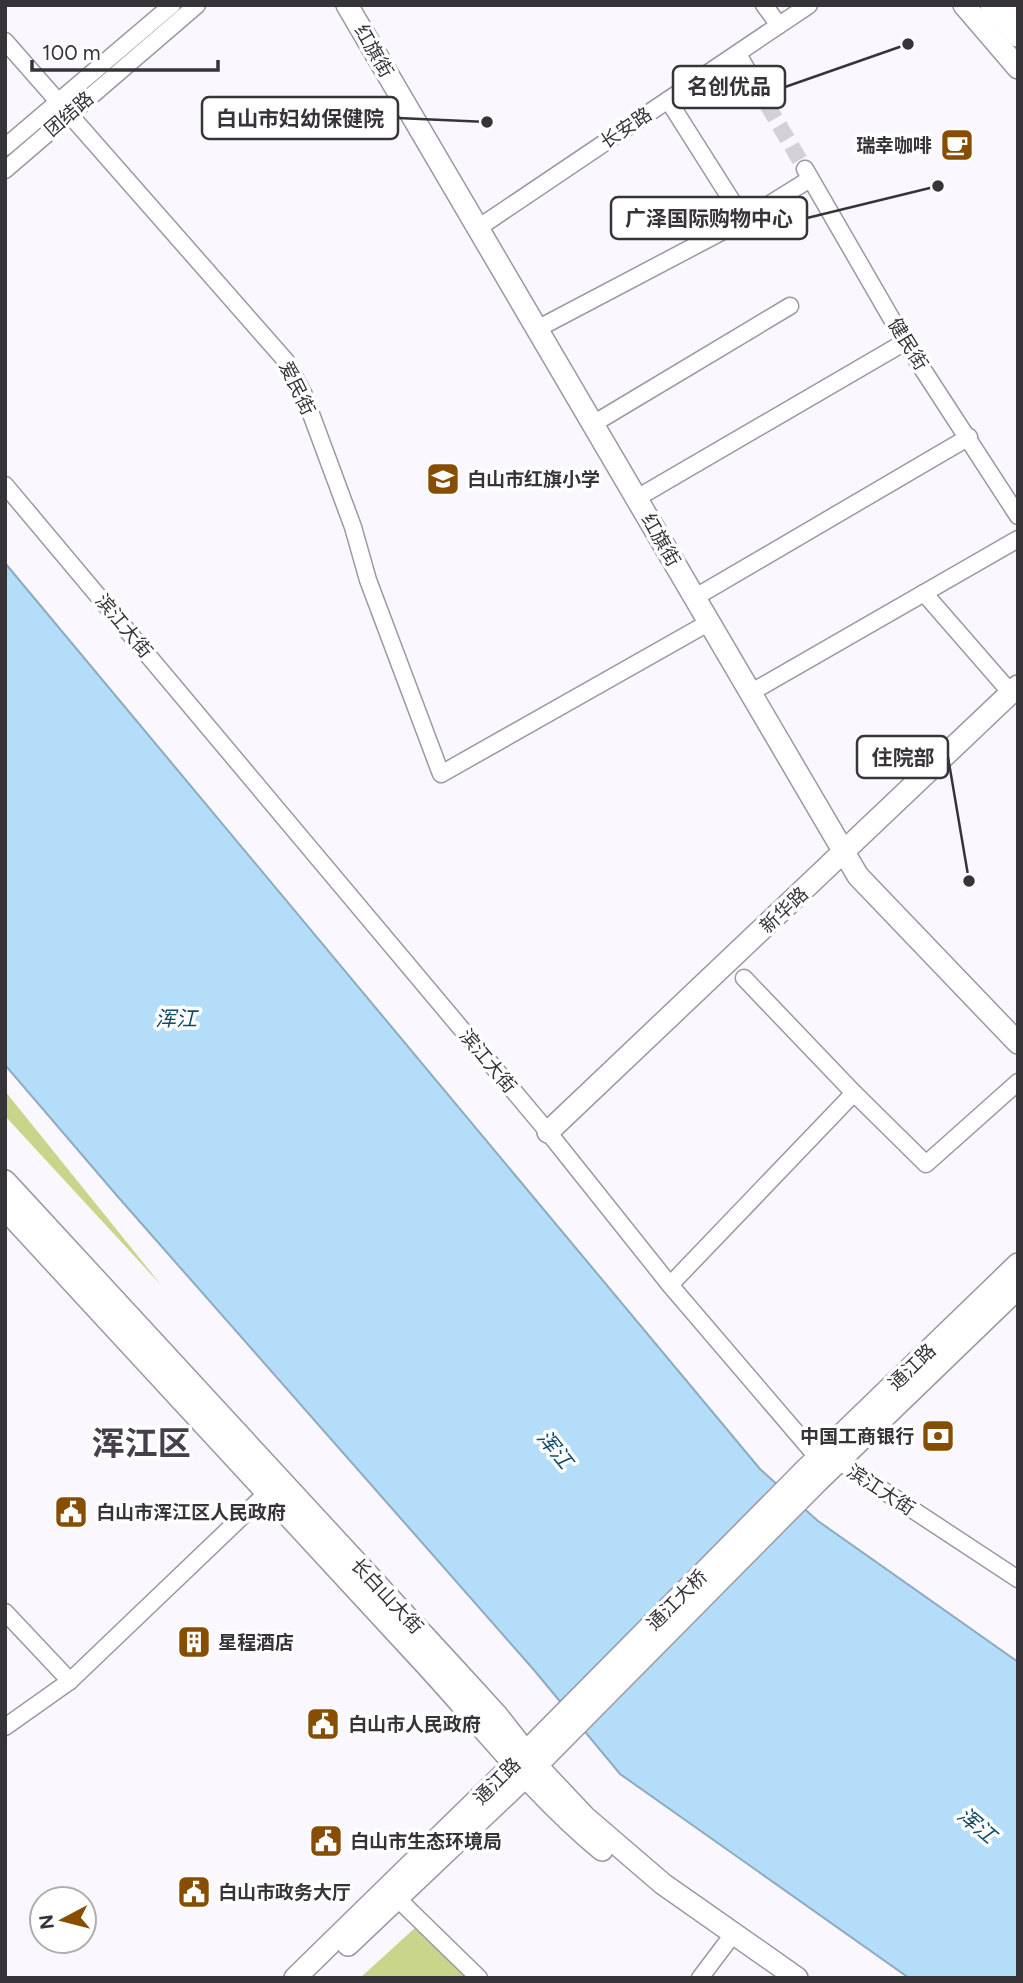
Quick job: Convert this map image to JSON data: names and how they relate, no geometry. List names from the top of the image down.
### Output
{
  "streets": {
    "main road": [
      "红旗街",
      "新华路",
      "通江路",
      "长白山大街",
      "通江大桥"
    ],
    "street": [
      "团结路",
      "长安路",
      "健民街",
      "爱民街",
      "滨江大街"
    ]
  },
  "crossings": [
    ["红旗街", "长安路"],
    ["红旗街", "爱民街"],
    ["红旗街", "新华路"],
    ["团结路", "爱民街"],
    ["滨江大街", "新华路"],
    ["滨江大街", "通江路"],
    ["滨江大街", "通江大桥"],
    ["通江路", "长白山大街"],
    ["通江路", "通江大桥"]
  ],
  "districts": ["浑江区"],
  "water": ["浑江"],
  "places": {
    "other": [
      "名创优品",
      "白山市妇幼保健院",
      "广泽国际购物中心",
      "住院部"
    ],
    "cafe": ["瑞幸咖啡"],
    "school or university": ["白山市红旗小学"],
    "bank": ["中国工商银行"],
    "public building": [
      "白山市浑江区人民政府",
      "白山市人民政府",
      "白山市生态环境局",
      "白山市政务大厅"
    ],
    "building": ["星程酒店"]
  },
  "scale_bar": "100 m",
  "north": "left"
}
